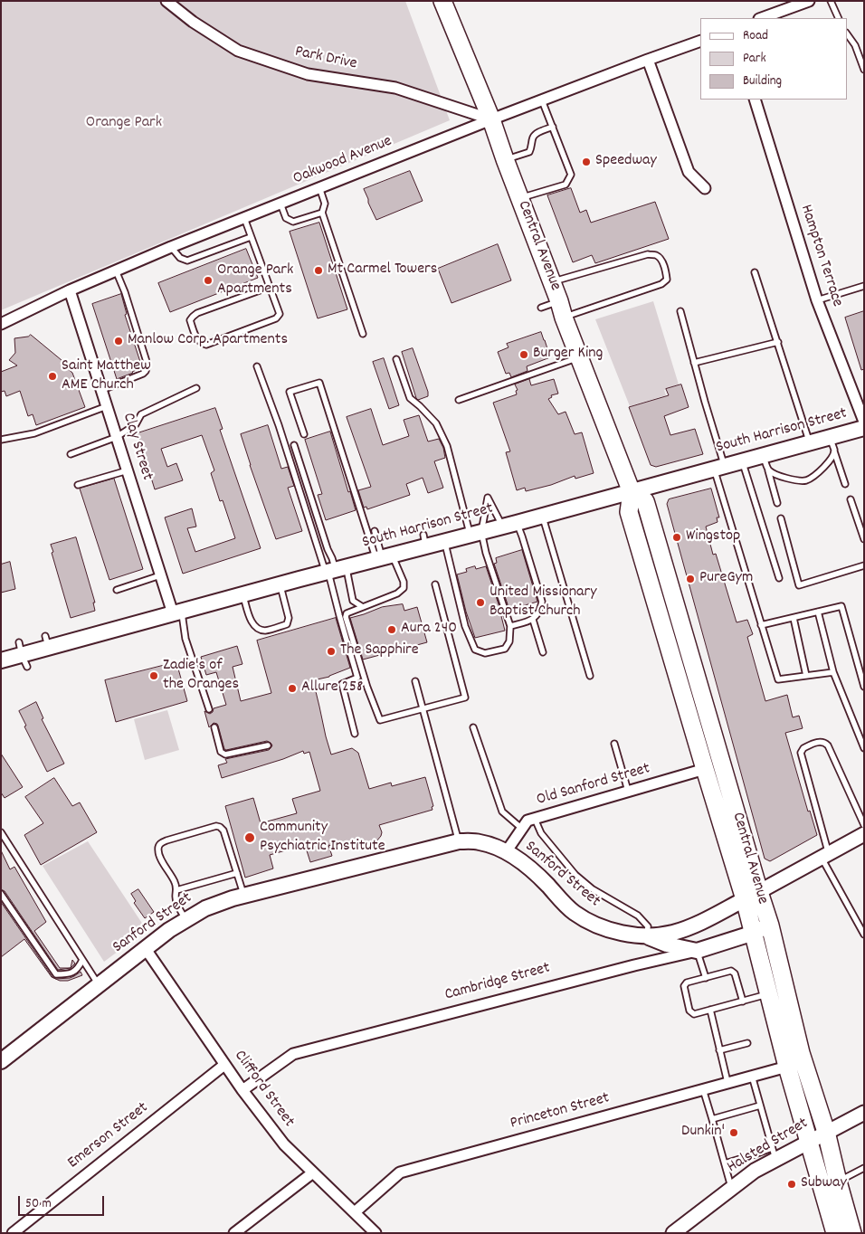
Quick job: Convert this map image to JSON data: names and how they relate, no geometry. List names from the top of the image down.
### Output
{
  "streets": {
    "main road": [
      "Central Avenue",
      "South Harrison Street",
      "Sanford Street",
      "Cambridge Street"
    ],
    "street": [
      "Park Drive",
      "Oakwood Avenue",
      "Hampton Terrace",
      "Clay Street",
      "Old Sanford Street",
      "Clifford Street",
      "Princeton Street",
      "Emerson Street",
      "Halsted Street"
    ]
  },
  "crossings": [
    ["Park Drive", "Oakwood Avenue"],
    ["Park Drive", "Central Avenue"],
    ["Oakwood Avenue", "Central Avenue"],
    ["Oakwood Avenue", "Clay Street"],
    ["Central Avenue", "South Harrison Street"],
    ["Central Avenue", "Old Sanford Street"],
    ["Central Avenue", "Sanford Street"],
    ["Central Avenue", "Cambridge Street"],
    ["Central Avenue", "Princeton Street"],
    ["Central Avenue", "Halsted Street"],
    ["South Harrison Street", "Clay Street"],
    ["Old Sanford Street", "Sanford Street"],
    ["Sanford Street", "Clifford Street"],
    ["Cambridge Street", "Clifford Street"],
    ["Clifford Street", "Princeton Street"],
    ["Clifford Street", "Emerson Street"]
  ],
  "parks": ["Orange Park"],
  "places": [
    "Speedway",
    "Mt Carmel Towers",
    "Orange Park Apartments",
    "Manlow Corp. Apartments",
    "Burger King",
    "Saint Matthew AME Church",
    "Wingstop",
    "PureGym",
    "United Missionary Baptist Church",
    "Aura 240",
    "The Sapphire",
    "Zadie's of the Oranges",
    "Allure 258",
    "Community Psychiatric Institute",
    "Dunkin'",
    "Subway"
  ],
  "legend": ["Road", "Park", "Building"],
  "scale_bar": "50 m"
}
